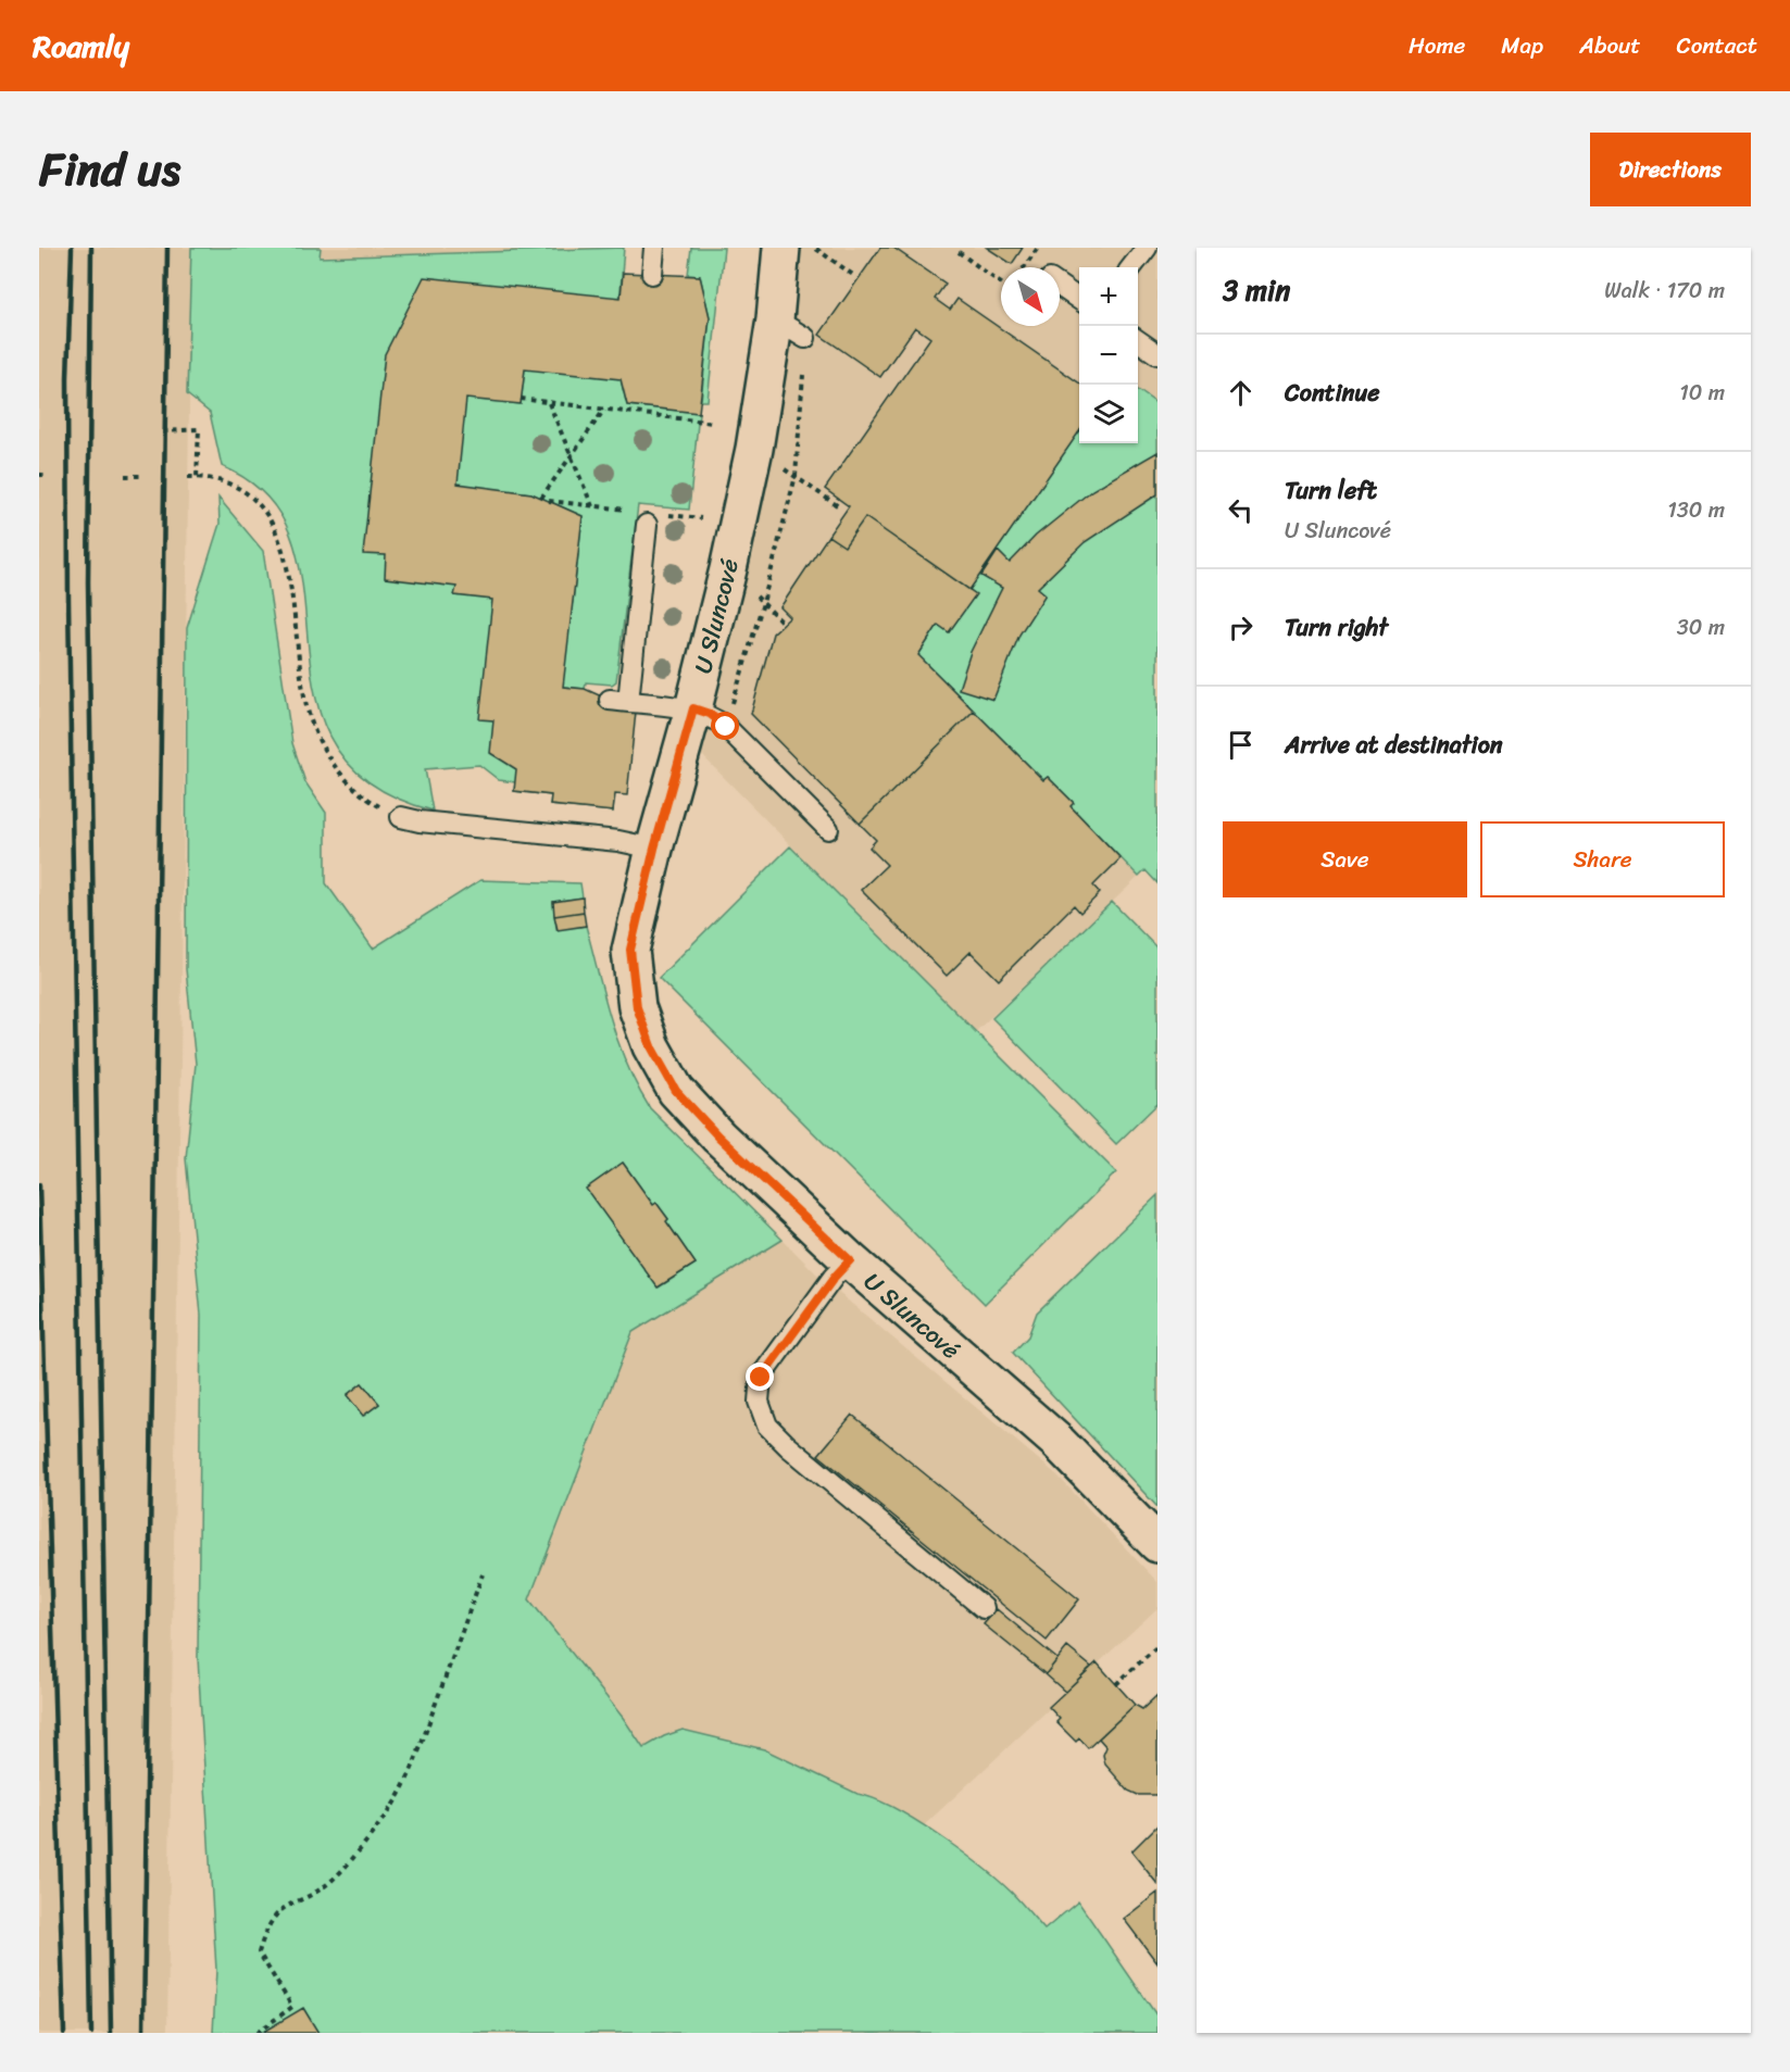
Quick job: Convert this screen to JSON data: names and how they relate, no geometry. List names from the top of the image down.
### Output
{
  "streets": {
    "street": ["U Sluncové"]
  },
  "north": "bottom right",
  "page": {
    "header": "Roamly",
    "nav": [
      "Home",
      "Map",
      "About",
      "Contact"
    ],
    "title": "Find us",
    "buttons": [
      "Directions",
      ["Save", "Share"]
    ],
    "heading": ["3 min", "Walk · 170 m"],
    "map_buttons": ["+", "−"],
    "list": [
      ["Continue", "10 m"],
      ["Turn left", "U Sluncové", "130 m"],
      ["Turn right", "30 m"],
      "Arrive at destination"
    ]
  }
}
